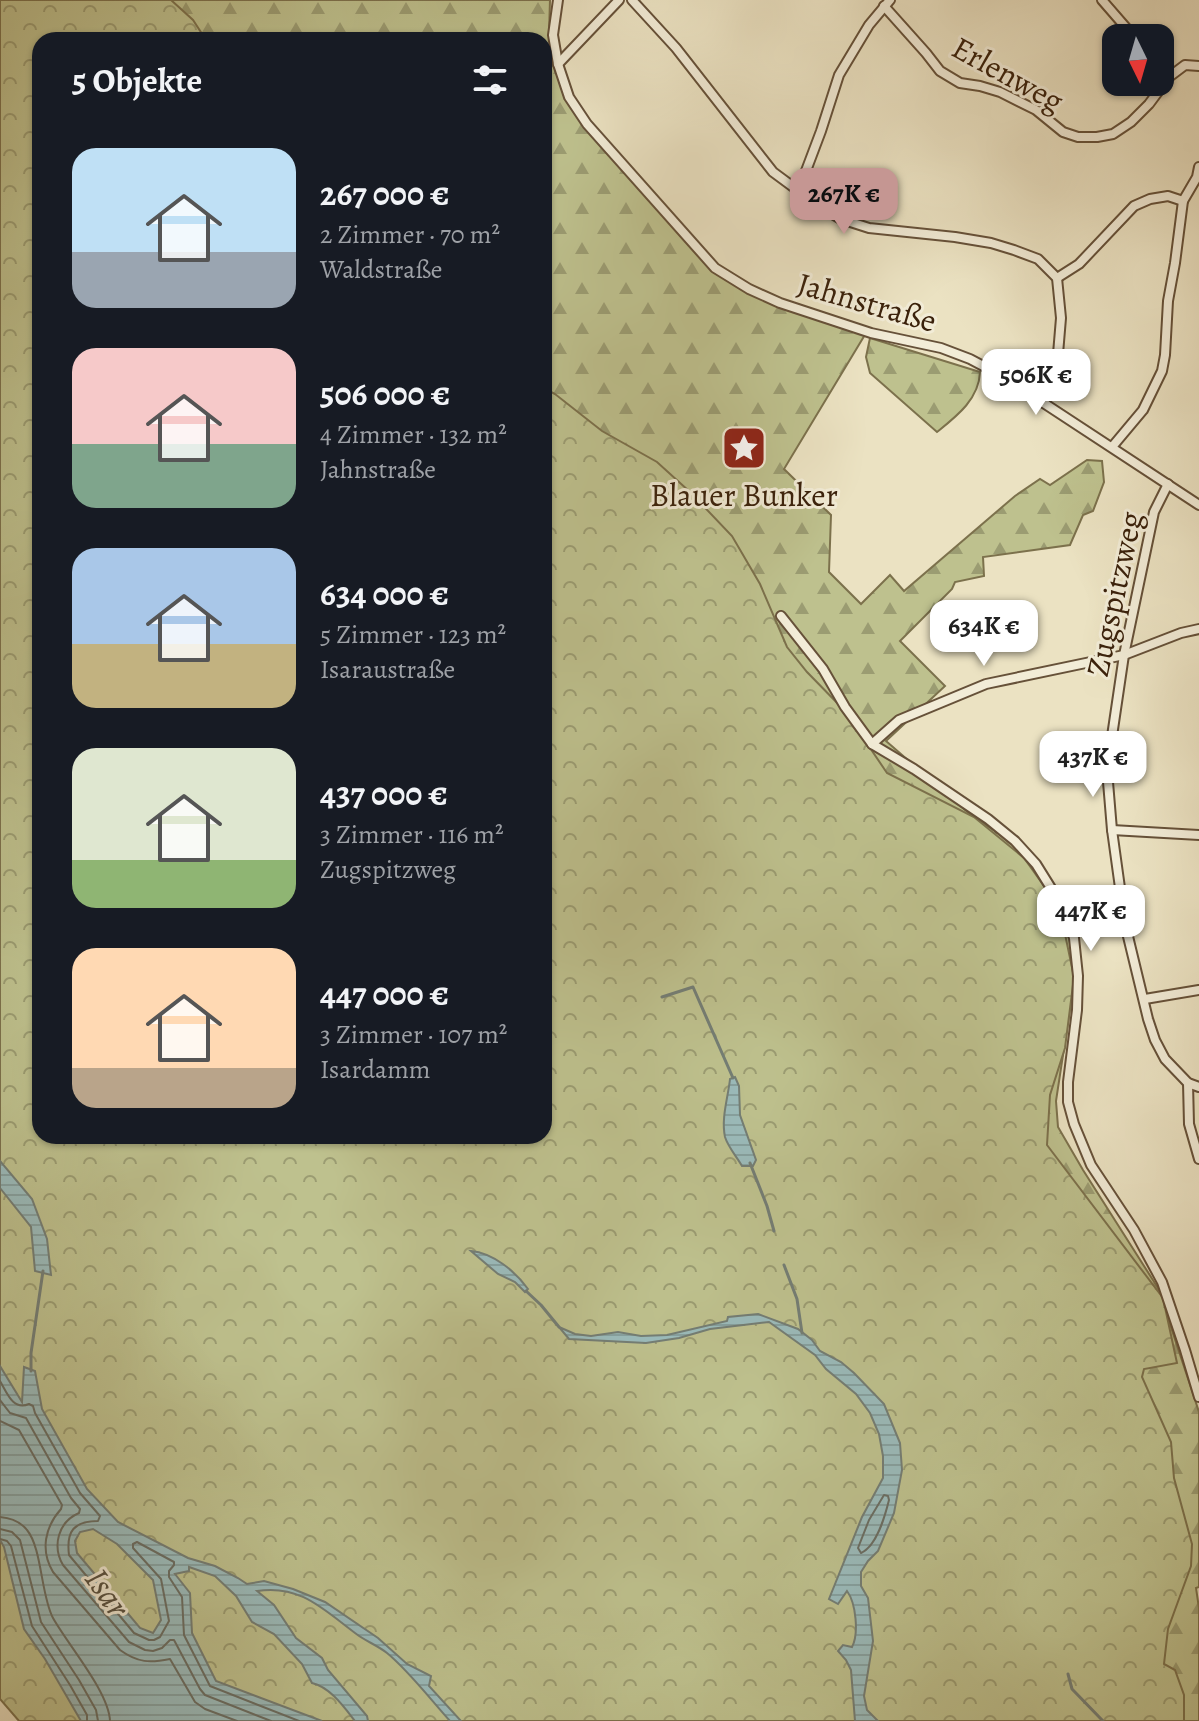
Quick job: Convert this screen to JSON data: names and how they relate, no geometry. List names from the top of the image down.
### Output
{
  "streets": {
    "street": ["Erlenweg", "Jahnstraße", "Zugspitzweg"]
  },
  "crossings": [
    ["Jahnstraße", "Zugspitzweg"]
  ],
  "water": ["Isar"],
  "places": {
    "place": ["Blauer Bunker"]
  },
  "north": "bottom",
  "page": {
    "heading": "5 Objekte",
    "list": [
      {
        "name": "267 000 €",
        "note": "2 Zimmer · 70 m² · Waldstraße"
      },
      {
        "name": "506 000 €",
        "note": "4 Zimmer · 132 m² · Jahnstraße"
      },
      {
        "name": "634 000 €",
        "note": "5 Zimmer · 123 m² · Isaraustraße"
      },
      {
        "name": "437 000 €",
        "note": "3 Zimmer · 116 m² · Zugspitzweg"
      },
      {
        "name": "447 000 €",
        "note": "3 Zimmer · 107 m² · Isardamm"
      }
    ],
    "price": [
      "267K €",
      "506K €",
      "634K €",
      "437K €",
      "447K €"
    ]
  }
}
